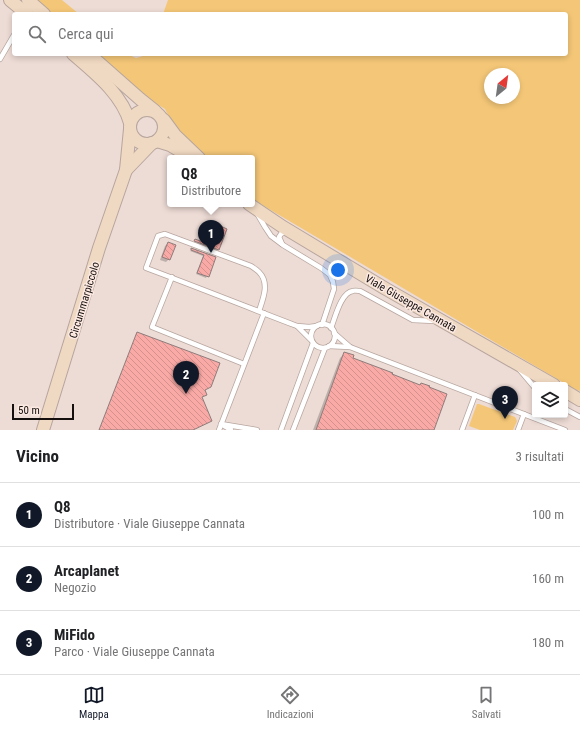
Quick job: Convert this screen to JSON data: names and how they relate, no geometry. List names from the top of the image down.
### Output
{
  "streets": {
    "street": ["Circummarpiccolo", "Viale Giuseppe Cannata"]
  },
  "scale_bar": "50 m",
  "north": "top right",
  "page": {
    "search": "Cerca qui",
    "popup": ["Q8", "Distributore"],
    "pins": ["1", "2", "3"],
    "scale": "50 m",
    "heading": ["Vicino", "3 risultati"],
    "list": [
      {
        "mark": "1",
        "name": "Q8",
        "note": "Distributore · Viale Giuseppe Cannata",
        "value": "100 m"
      },
      {
        "mark": "2",
        "name": "Arcaplanet",
        "note": "Negozio",
        "value": "160 m"
      },
      {
        "mark": "3",
        "name": "MiFido",
        "note": "Parco · Viale Giuseppe Cannata",
        "value": "180 m"
      }
    ],
    "nav": ["Mappa", "Indicazioni", "Salvati"]
  }
}
